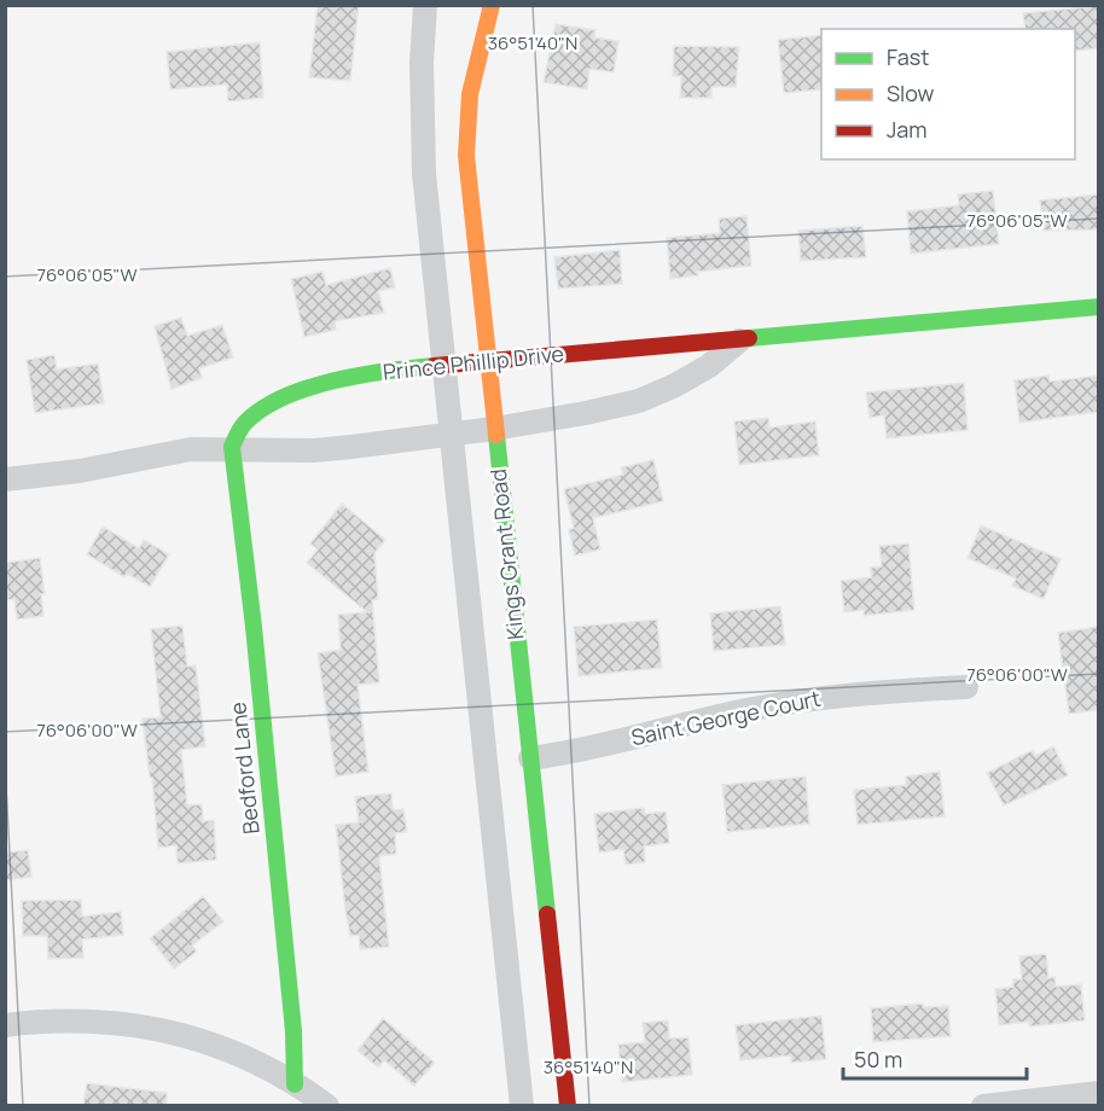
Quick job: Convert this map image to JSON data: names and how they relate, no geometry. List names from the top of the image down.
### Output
{
  "streets": {
    "street": [
      "Prince Phillip Drive",
      "Kings Grant Road",
      "Saint George Court",
      "Bedford Lane"
    ]
  },
  "crossings": [
    ["Prince Phillip Drive", "Kings Grant Road"],
    ["Prince Phillip Drive", "Bedford Lane"],
    ["Kings Grant Road", "Saint George Court"]
  ],
  "legend": ["Fast", "Slow", "Jam"],
  "scale_bar": "50 m",
  "coordinates": ["36°51'40\"N", "76°06'05\"W", "76°06'00\"W"]
}
